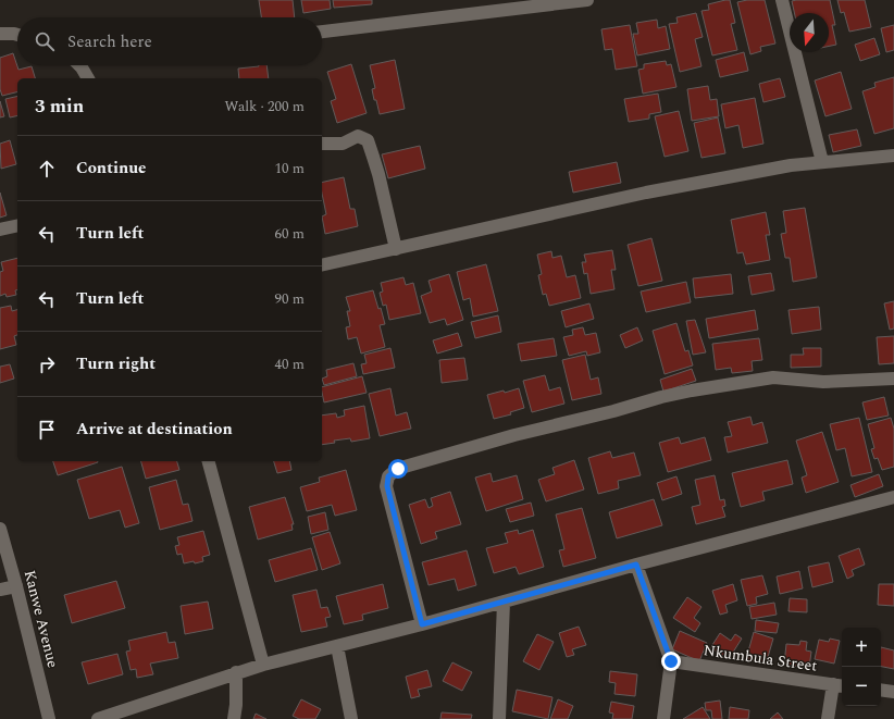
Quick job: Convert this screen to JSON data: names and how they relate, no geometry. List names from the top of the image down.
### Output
{
  "streets": {
    "street": ["Kanwe Avenue", "Nkumbula Street"]
  },
  "north": "bottom",
  "page": {
    "search": "Search here",
    "heading": ["3 min", "Walk · 200 m"],
    "list": [
      ["Continue", "10 m"],
      ["Turn left", "60 m"],
      ["Turn left", "90 m"],
      ["Turn right", "40 m"],
      "Arrive at destination"
    ],
    "map_buttons": ["+", "−"]
  }
}
